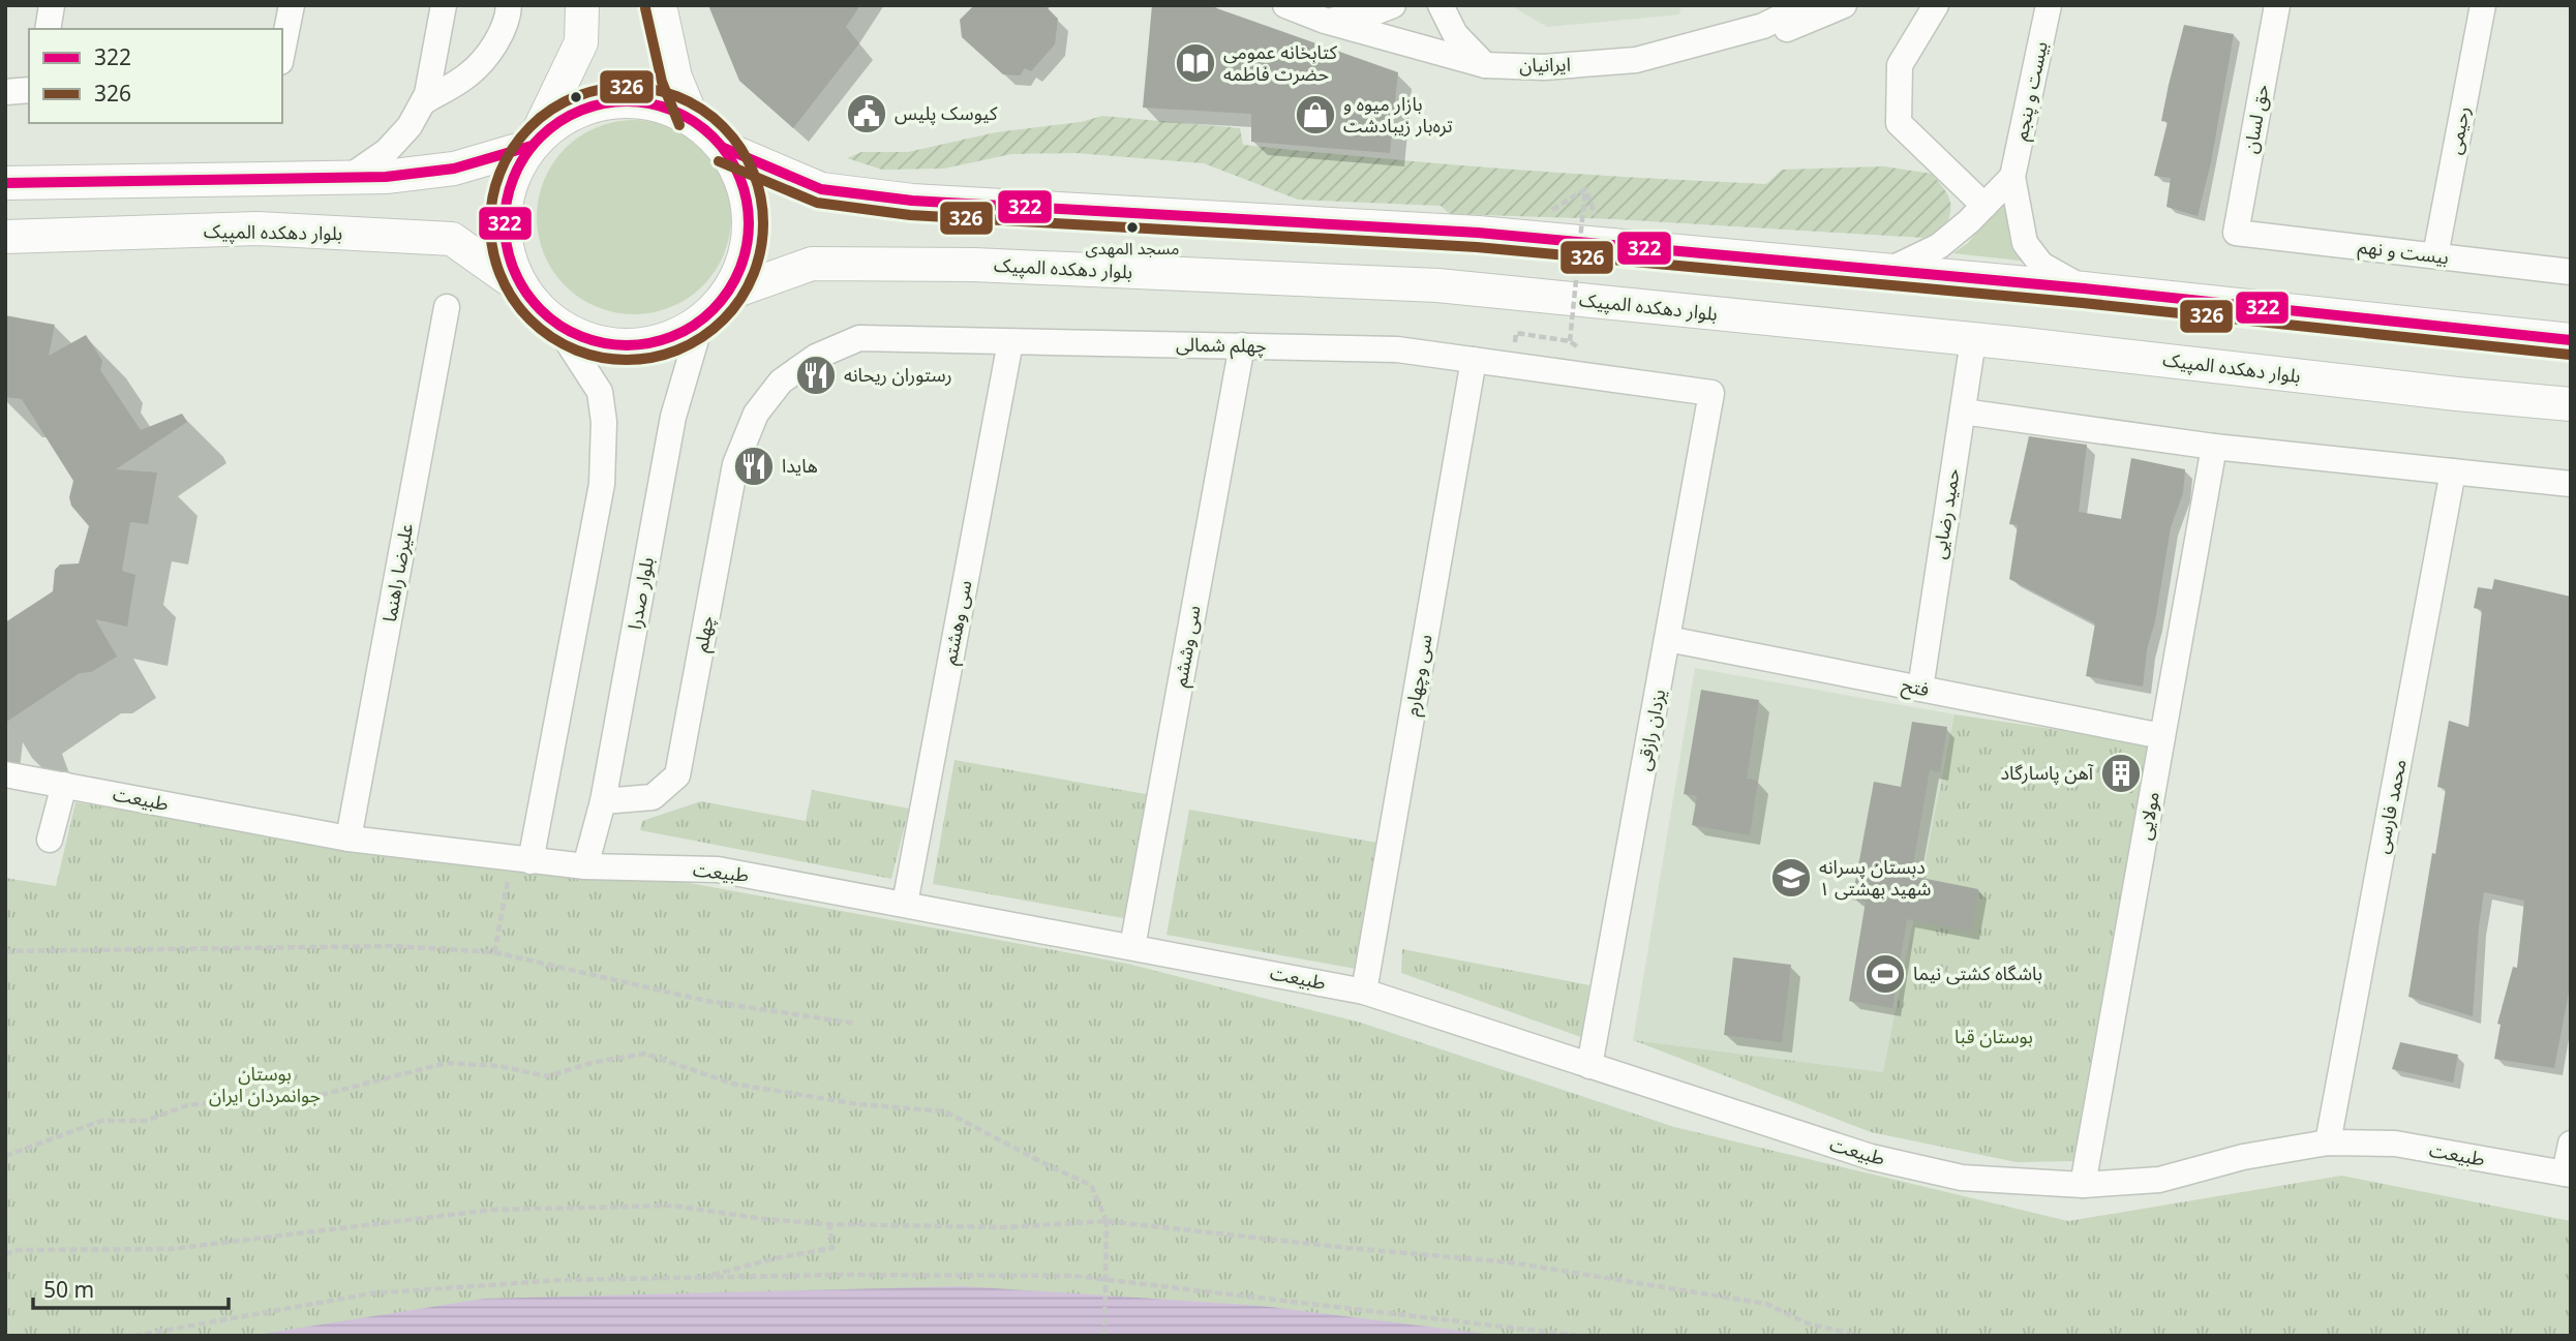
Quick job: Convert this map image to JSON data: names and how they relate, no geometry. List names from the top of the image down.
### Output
{
  "streets": {
    "main road": ["بلوار دهکده المپیک"],
    "street": [
      "ایرانیان",
      "بیست و پنجم",
      "حق لسان",
      "رحیمی",
      "بیست و نهم",
      "چهلم شمالی",
      "حمید رضایی",
      "علیرضا راهنما",
      "بلوار صدرا",
      "سی وهشتم",
      "چهلم",
      "سی وششم",
      "سی وچهارم",
      "فتح",
      "یزدان رازقی",
      "طبیعت",
      "محمد فارسی",
      "مولایی"
    ]
  },
  "crossings": [
    ["حق لسان", "بیست و نهم"],
    ["رحیمی", "بیست و نهم"],
    ["بلوار دهکده المپیک", "حمید رضایی"],
    ["بلوار دهکده المپیک", "بلوار صدرا"],
    ["چهلم شمالی", "سی وهشتم"],
    ["چهلم شمالی", "چهلم"],
    ["چهلم شمالی", "سی وششم"],
    ["چهلم شمالی", "سی وچهارم"],
    ["چهلم شمالی", "یزدان رازقی"],
    ["حمید رضایی", "فتح"],
    ["علیرضا راهنما", "طبیعت"],
    ["بلوار صدرا", "چهلم"],
    ["بلوار صدرا", "طبیعت"],
    ["سی وهشتم", "طبیعت"],
    ["سی وششم", "طبیعت"],
    ["سی وچهارم", "طبیعت"],
    ["فتح", "یزدان رازقی"],
    ["فتح", "مولایی"],
    ["یزدان رازقی", "طبیعت"],
    ["طبیعت", "محمد فارسی"],
    ["طبیعت", "مولایی"]
  ],
  "parks": ["بوستان قبا", "بوستان جوانمردان ایران"],
  "places": {
    "library": ["کتابخانه عمومی حضرت فاطمه"],
    "public building": ["کیوسک پلیس"],
    "shop": ["بازار میوه و تره‌بار زیبادشت"],
    "other": ["مسجد المهدی"],
    "restaurant": ["رستوران ریحانه", "هایدا"],
    "building": ["آهن پاسارگاد"],
    "school or university": ["دبستان پسرانه شهید بهشتی ۱"],
    "sports": ["باشگاه کشتی نیما"]
  },
  "lines": ["transit line 326", "transit line 322"],
  "legend": ["322", "326"],
  "scale_bar": "50 m"
}
